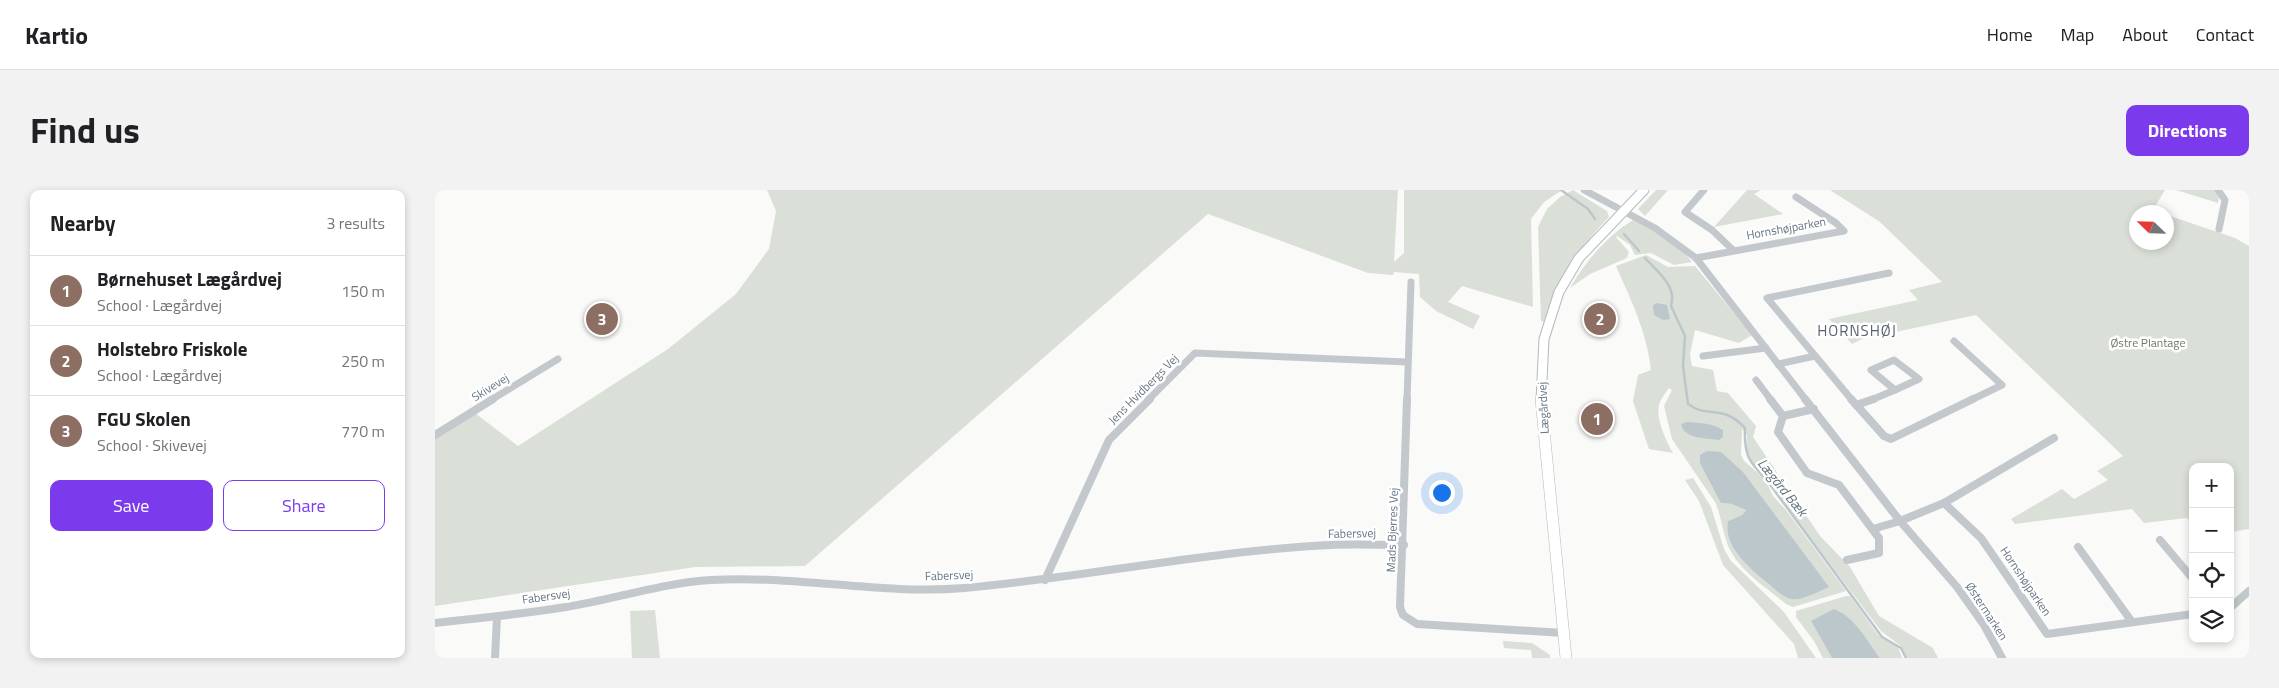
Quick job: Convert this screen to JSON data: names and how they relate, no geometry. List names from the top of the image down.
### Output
{
  "streets": {
    "street": [
      "Hornshøjparken",
      "Skivevej",
      "Jens Hvidbergs Vej",
      "Lægårdvej",
      "Mads Bjerres Vej",
      "Fabersvej",
      "Østermarken"
    ]
  },
  "crossings": [
    ["Jens Hvidbergs Vej", "Mads Bjerres Vej"],
    ["Jens Hvidbergs Vej", "Fabersvej"],
    ["Lægårdvej", "Mads Bjerres Vej"],
    ["Mads Bjerres Vej", "Fabersvej"]
  ],
  "districts": ["HORNSHØJ"],
  "water": ["Lægård Bæk"],
  "parks": ["Østre Plantage"],
  "north": "top left",
  "page": {
    "header": "Kartio",
    "nav": [
      "Home",
      "Map",
      "About",
      "Contact"
    ],
    "title": "Find us",
    "buttons": [
      "Directions",
      ["Save", "Share"]
    ],
    "heading": ["Nearby", "3 results"],
    "list": [
      {
        "mark": "1",
        "name": "Børnehuset Lægårdvej",
        "note": "School · Lægårdvej",
        "value": "150 m"
      },
      {
        "mark": "2",
        "name": "Holstebro Friskole",
        "note": "School · Lægårdvej",
        "value": "250 m"
      },
      {
        "mark": "3",
        "name": "FGU Skolen",
        "note": "School · Skivevej",
        "value": "770 m"
      }
    ],
    "pins": ["2", "3", "1"],
    "map_buttons": ["+", "−"]
  }
}
